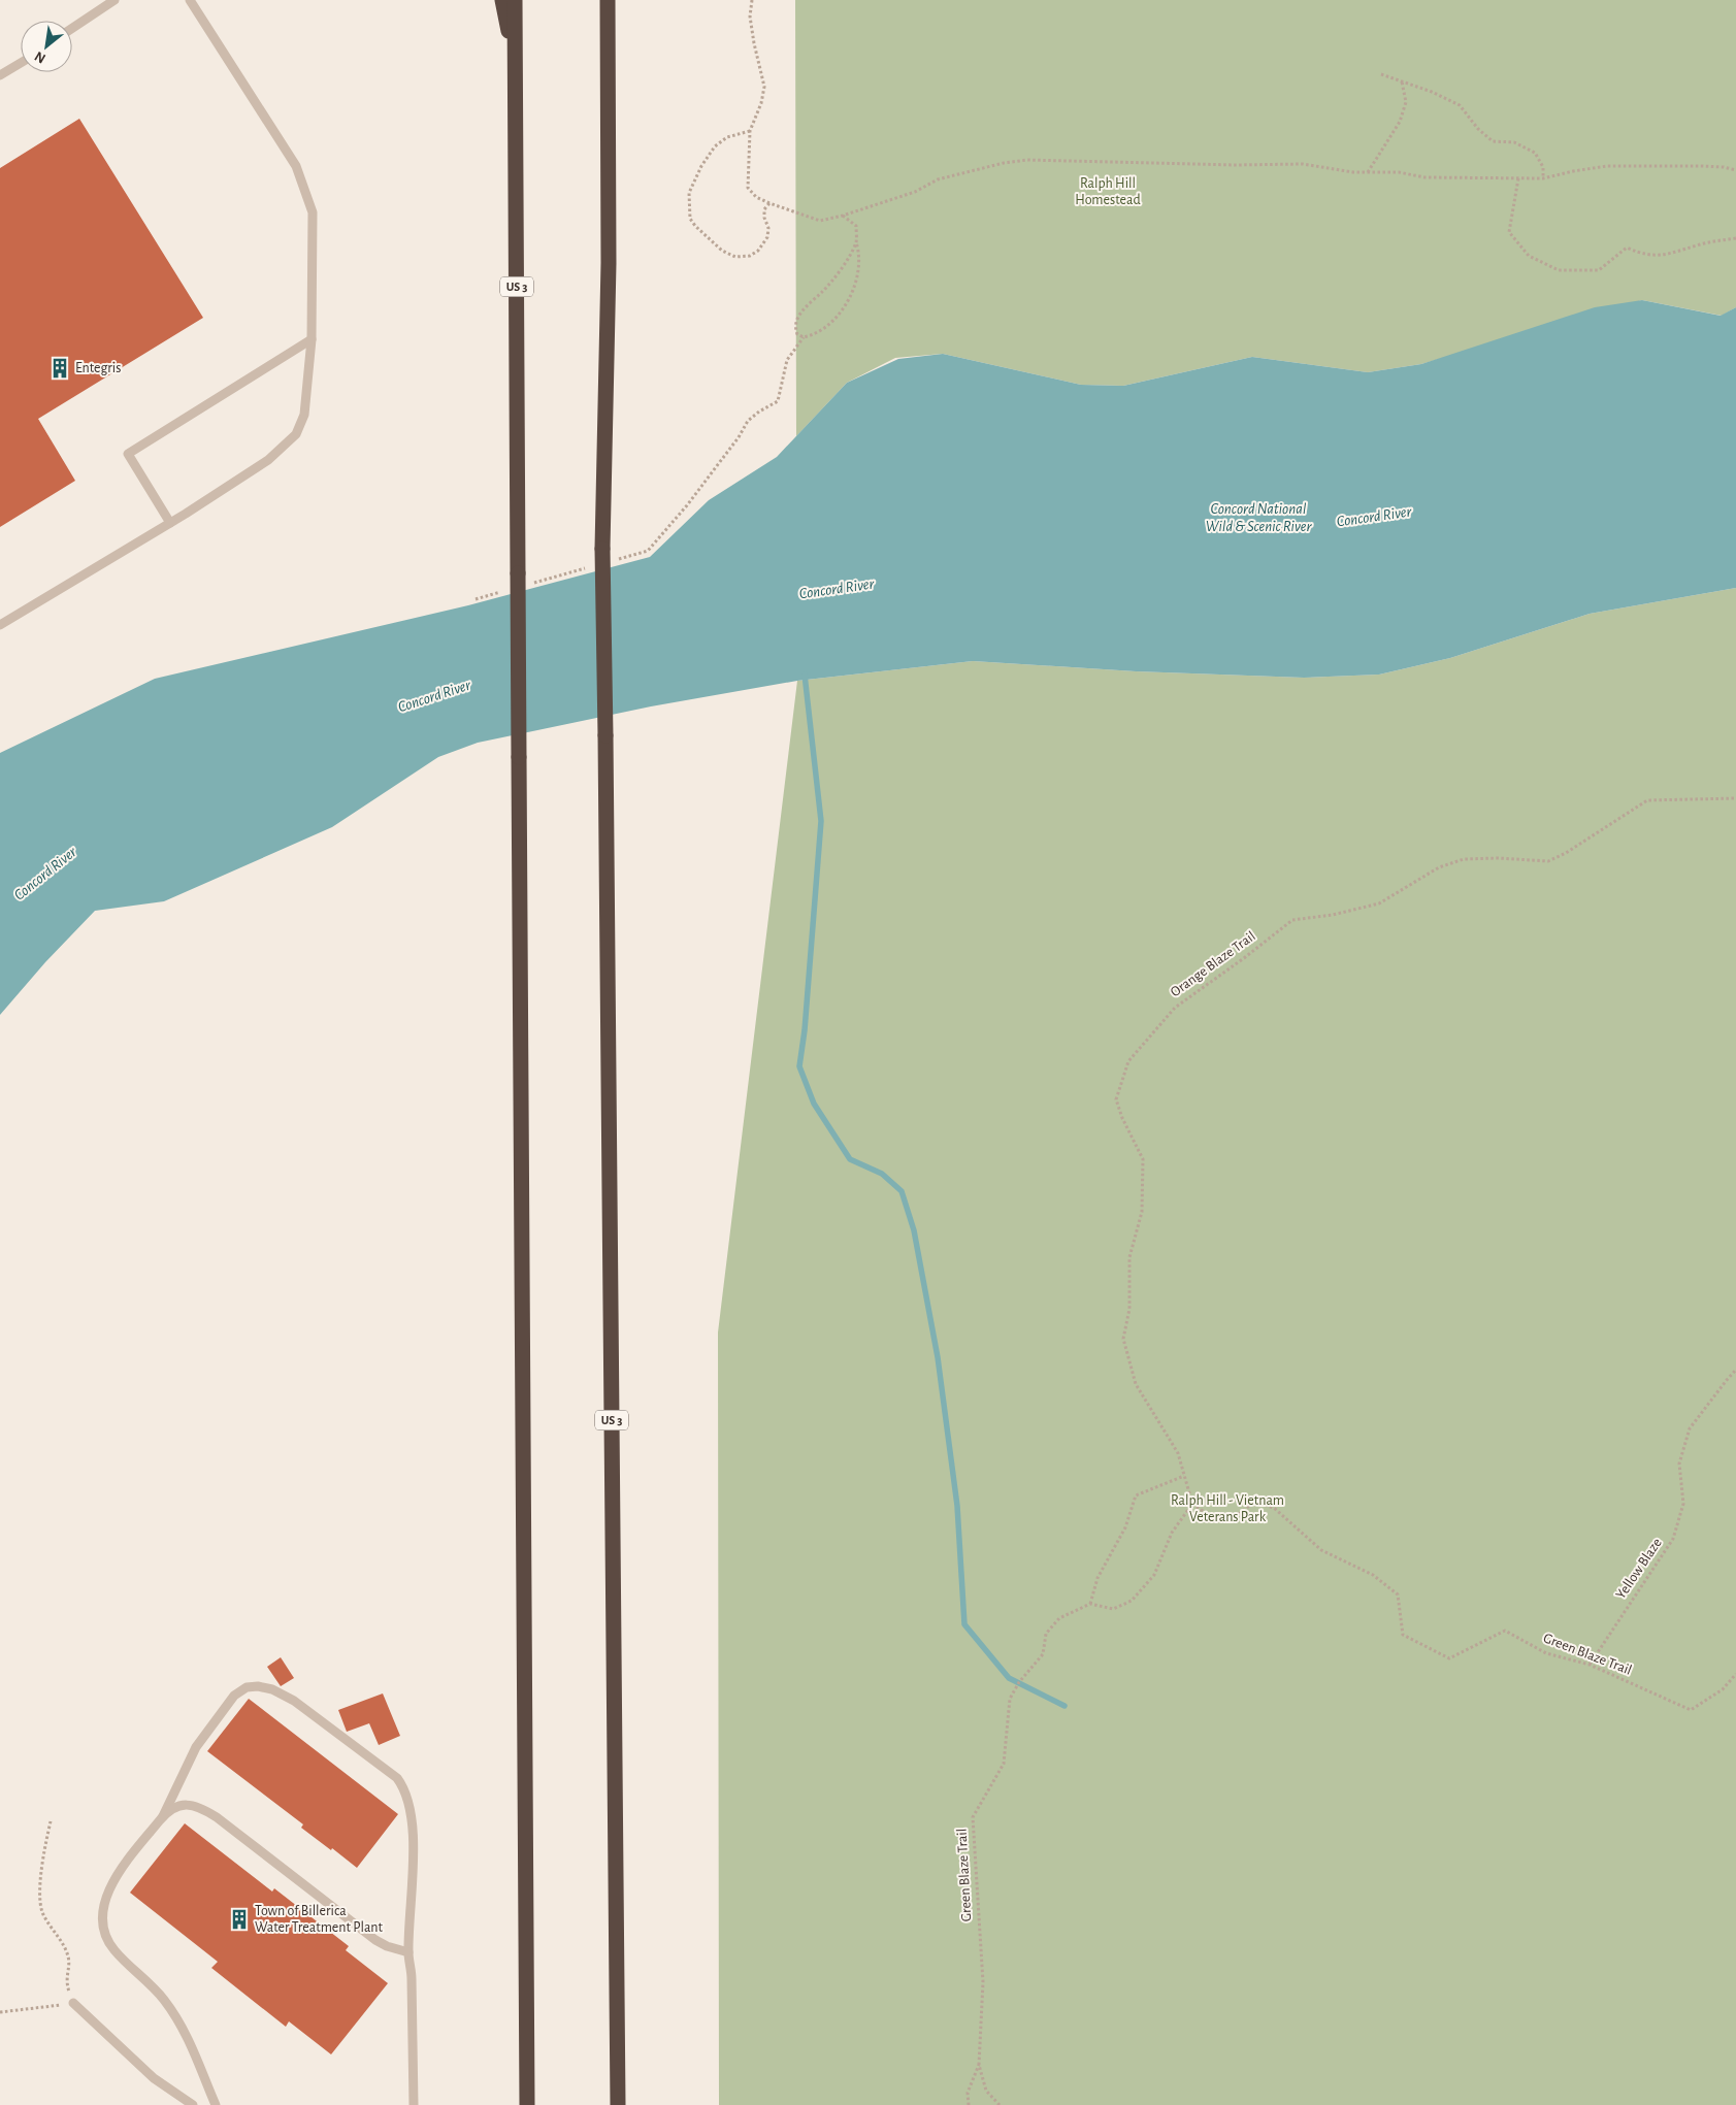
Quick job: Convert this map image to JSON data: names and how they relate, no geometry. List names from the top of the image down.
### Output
{
  "streets": {
    "highway": ["US 3"],
    "path": ["Orange Blaze Trail", "Yellow Blaze", "Green Blaze Trail"]
  },
  "crossings": [
    ["Orange Blaze Trail", "Green Blaze Trail"],
    ["Yellow Blaze", "Green Blaze Trail"]
  ],
  "water": ["Concord National Wild & Scenic River", "Concord River"],
  "parks": ["Ralph Hill Homestead", "Ralph Hill - Vietnam Veterans Park"],
  "places": {
    "building": ["Entegris", "Town of Billerica Water Treatment Plant"]
  },
  "north": "bottom left"
}
